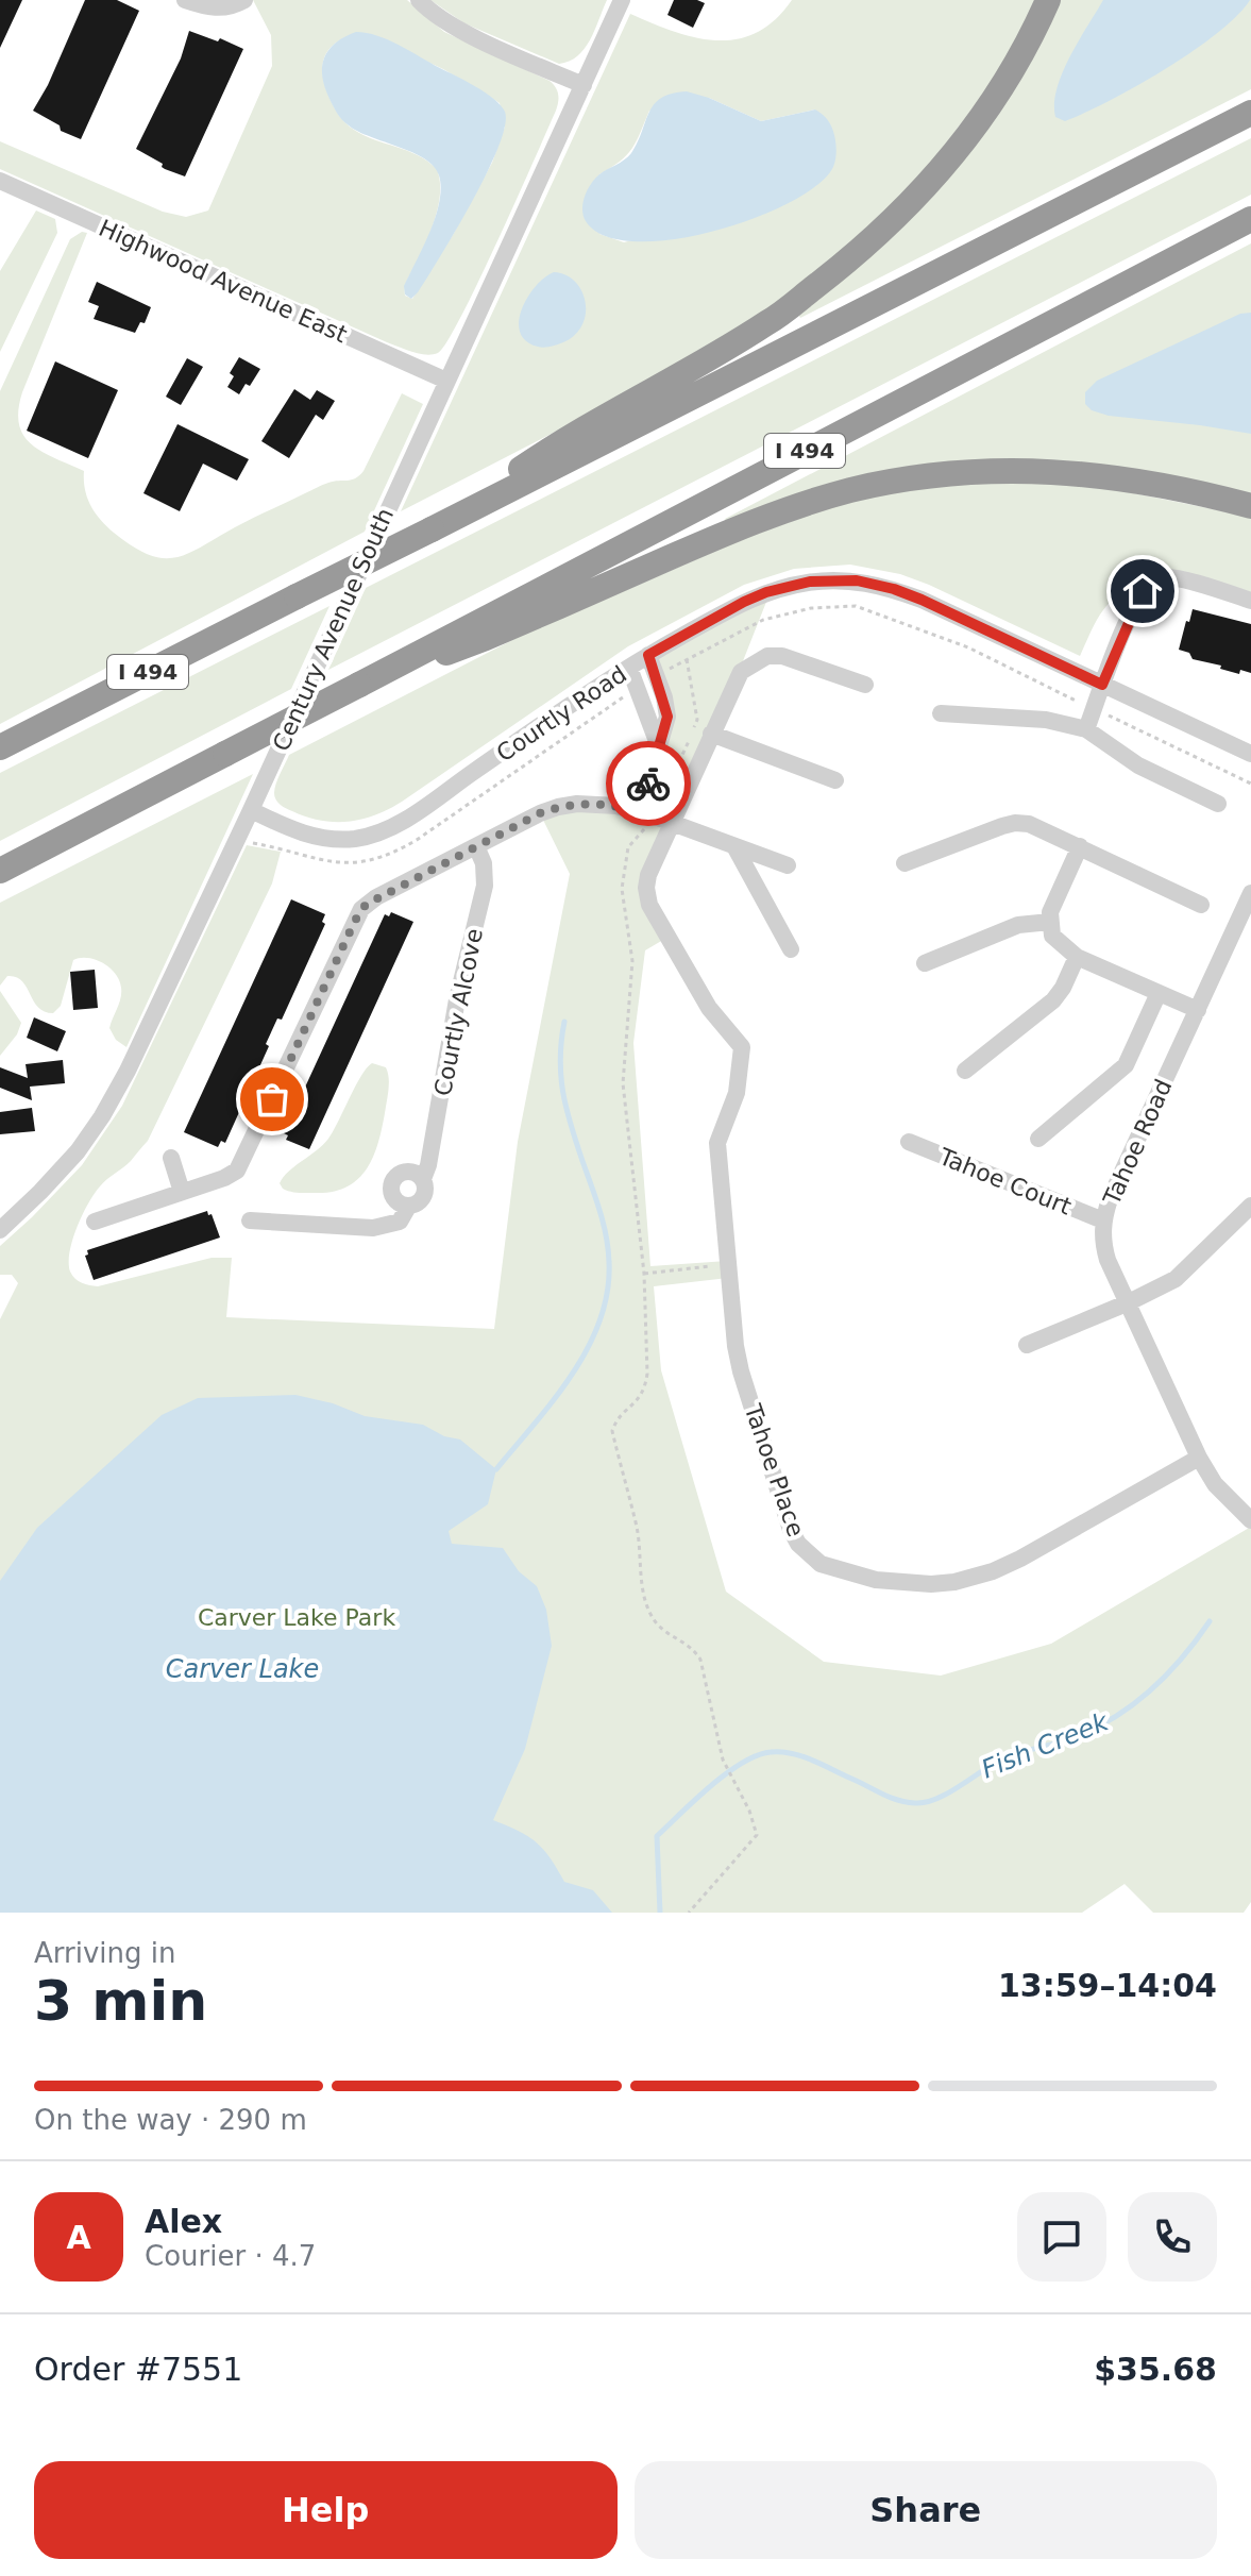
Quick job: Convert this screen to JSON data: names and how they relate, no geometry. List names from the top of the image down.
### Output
{
  "streets": {
    "highway": ["I 494"],
    "street": [
      "Highwood Avenue East",
      "Century Avenue South",
      "Courtly Road",
      "Courtly Alcove",
      "Tahoe Road",
      "Tahoe Court",
      "Tahoe Place"
    ]
  },
  "crossings": [
    ["Highwood Avenue East", "Century Avenue South"],
    ["Century Avenue South", "Courtly Road"],
    ["Tahoe Road", "Tahoe Court"],
    ["Tahoe Road", "Tahoe Place"]
  ],
  "water": ["Carver Lake", "Fish Creek"],
  "parks": ["Carver Lake Park"],
  "page": {
    "heading": ["3 min", "Arriving in", "13:59–14:04"],
    "panel": [
      "Alex",
      "Courier · 4.7",
      "Order #7551",
      "$35.68"
    ],
    "bar": "On the way · 290 m",
    "round": "A",
    "buttons": ["Help", "Share"]
  }
}
